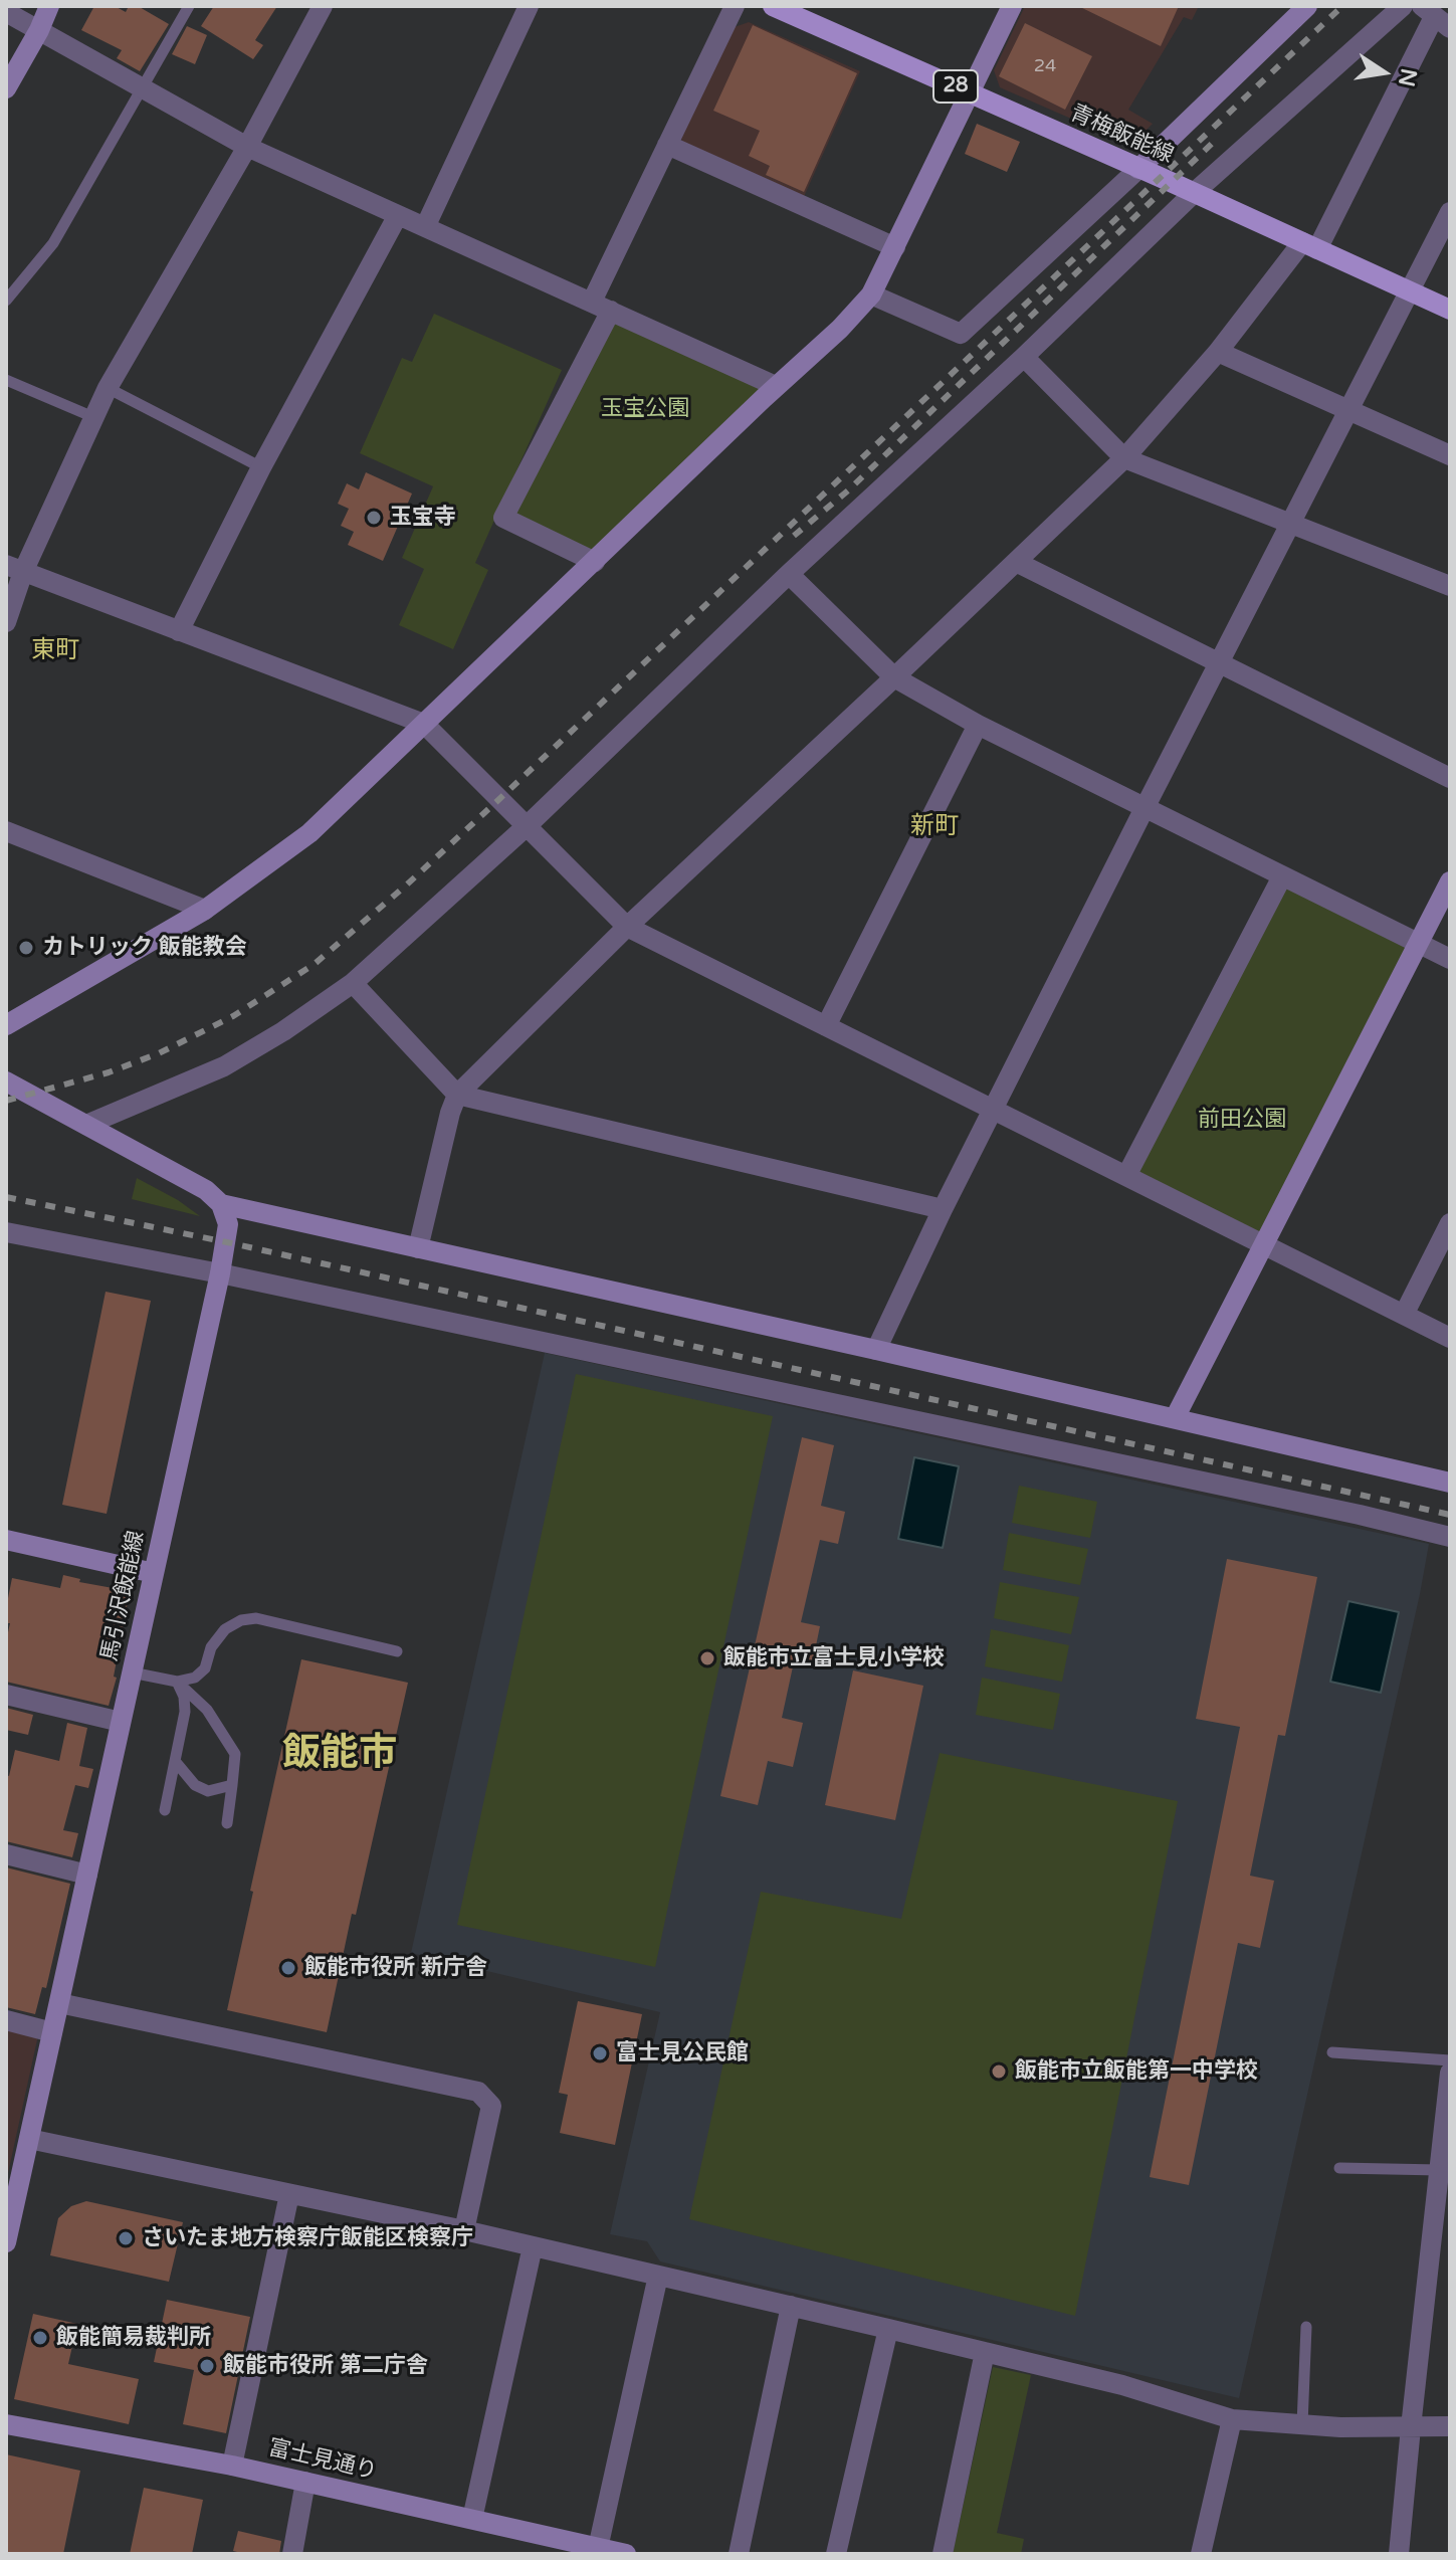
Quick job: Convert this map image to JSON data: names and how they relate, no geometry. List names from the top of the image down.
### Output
{
  "streets": {
    "main road": ["28", "青梅飯能線"],
    "street": ["馬引沢飯能線", "富士見通り"]
  },
  "districts": ["東町", "新町", "飯能市"],
  "parks": ["玉宝公園", "前田公園"],
  "places": [
    "玉宝寺",
    "カトリック 飯能教会",
    "飯能市立富士見小学校",
    "飯能市役所 新庁舎",
    "富士見公民館",
    "飯能市立飯能第一中学校",
    "さいたま地方検察庁飯能区検察庁",
    "飯能簡易裁判所",
    "飯能市役所 第二庁舎"
  ],
  "house_numbers": ["24"],
  "north": "right"
}
